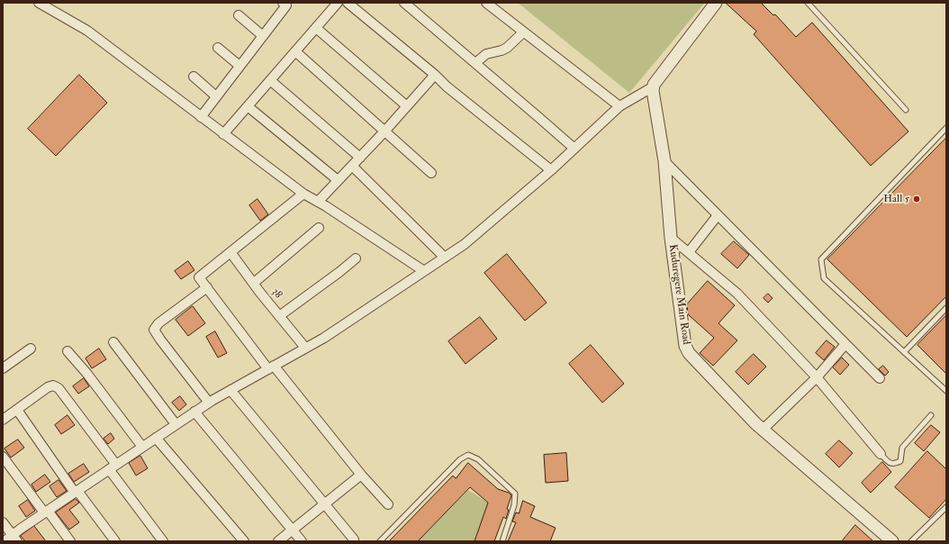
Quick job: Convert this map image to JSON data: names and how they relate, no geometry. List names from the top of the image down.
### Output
{
  "streets": {
    "street": ["38", "Kuduregere Main Road"]
  },
  "places": ["Hall 5"]
}
